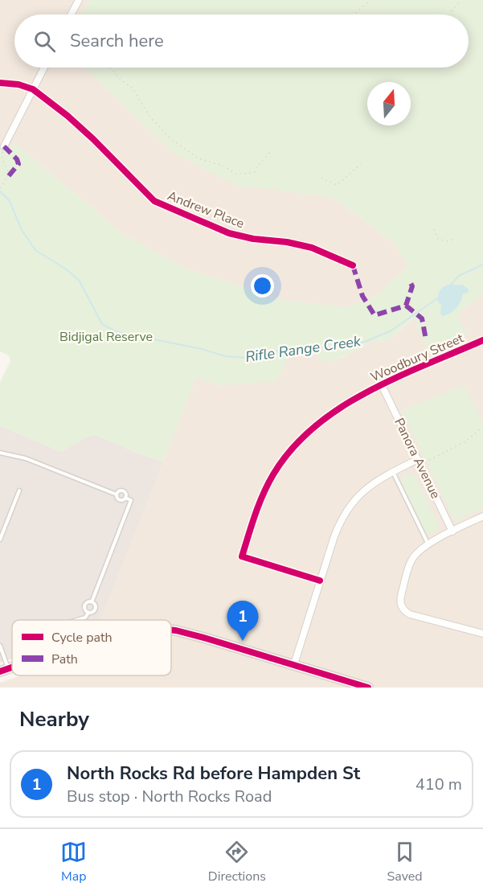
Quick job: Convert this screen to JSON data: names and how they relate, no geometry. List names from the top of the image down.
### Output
{
  "streets": {
    "street": ["Andrew Place", "Woodbury Street", "Panora Avenue"]
  },
  "crossings": [
    ["Woodbury Street", "Panora Avenue"]
  ],
  "water": ["Rifle Range Creek"],
  "parks": ["Bidjigal Reserve"],
  "legend": ["Cycle path", "Path"],
  "north": "top",
  "page": {
    "search": "Search here",
    "pins": "1",
    "heading": "Nearby",
    "list": [
      {
        "mark": "1",
        "name": "North Rocks Rd before Hampden St",
        "note": "Bus stop · North Rocks Road",
        "value": "410 m"
      }
    ],
    "nav": ["Map", "Directions", "Saved"]
  }
}
